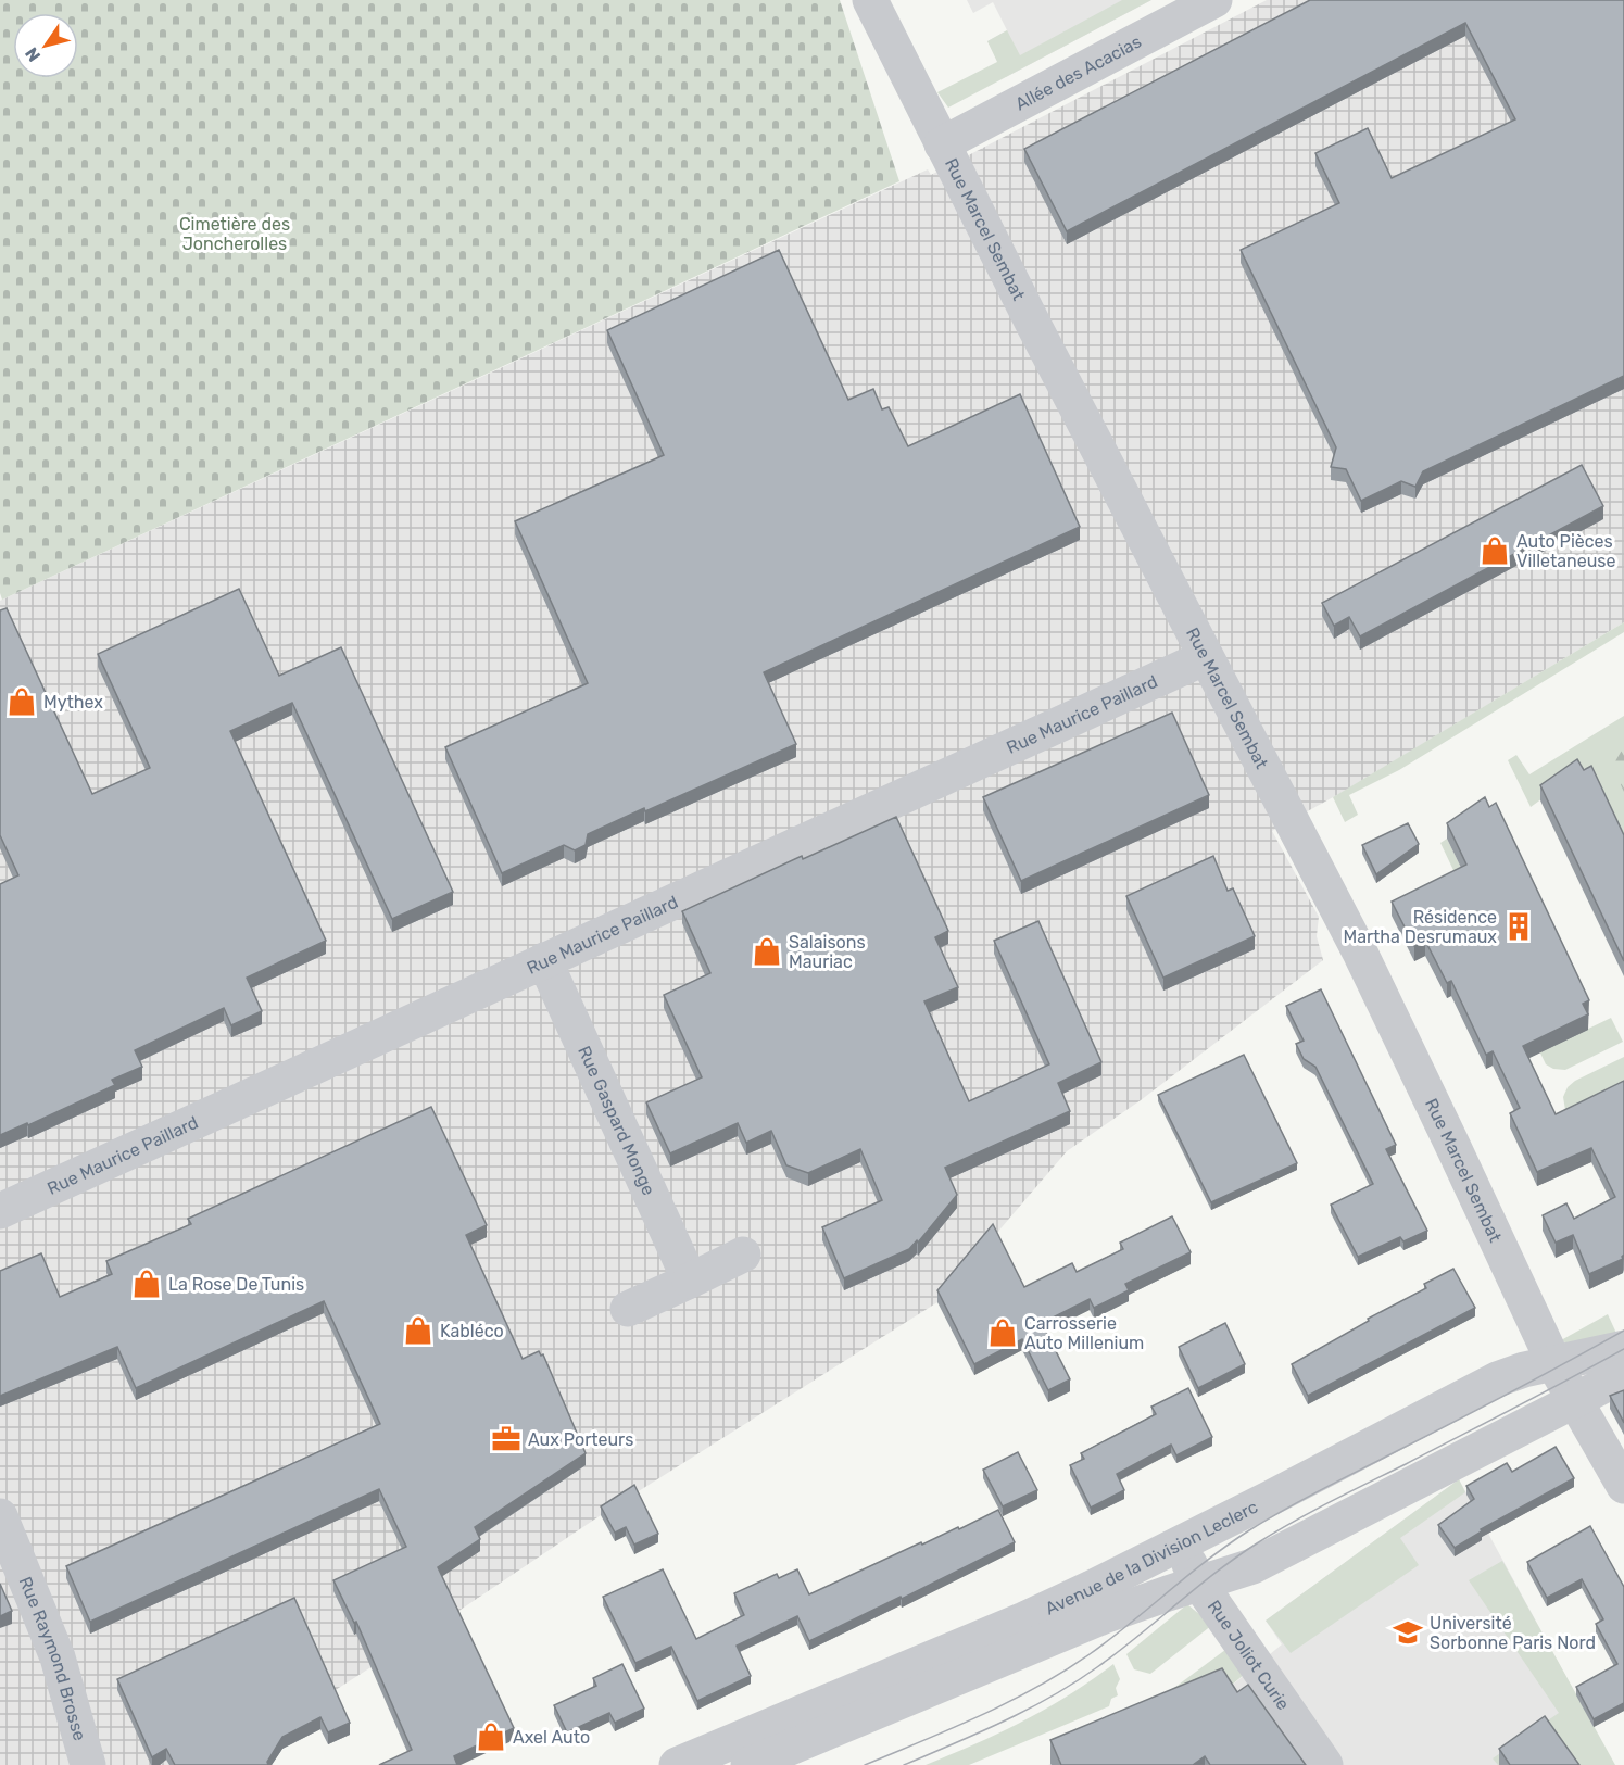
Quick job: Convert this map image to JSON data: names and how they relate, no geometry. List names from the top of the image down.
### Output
{
  "streets": {
    "street": [
      "Allée des Acacias",
      "Rue Marcel Sembat",
      "Rue Maurice Paillard",
      "Rue Gaspard Monge",
      "Avenue de la Division Leclerc",
      "Rue Joliot Curie",
      "Rue Raymond Brosse"
    ]
  },
  "crossings": [
    ["Allée des Acacias", "Rue Marcel Sembat"],
    ["Rue Marcel Sembat", "Rue Maurice Paillard"],
    ["Rue Marcel Sembat", "Avenue de la Division Leclerc"],
    ["Rue Maurice Paillard", "Rue Gaspard Monge"],
    ["Avenue de la Division Leclerc", "Rue Joliot Curie"]
  ],
  "parks": ["Cimetière des Joncherolles"],
  "places": {
    "shop": [
      "Auto Pièces Villetaneuse",
      "Mythex",
      "Salaisons Mauriac",
      "La Rose De Tunis",
      "Kabléco",
      "Carrosserie Auto Millenium",
      "Axel Auto"
    ],
    "building": ["Résidence Martha Desrumaux"],
    "office": ["Aux Porteurs"],
    "school or university": ["Université Sorbonne Paris Nord"]
  },
  "north": "bottom left"
}
